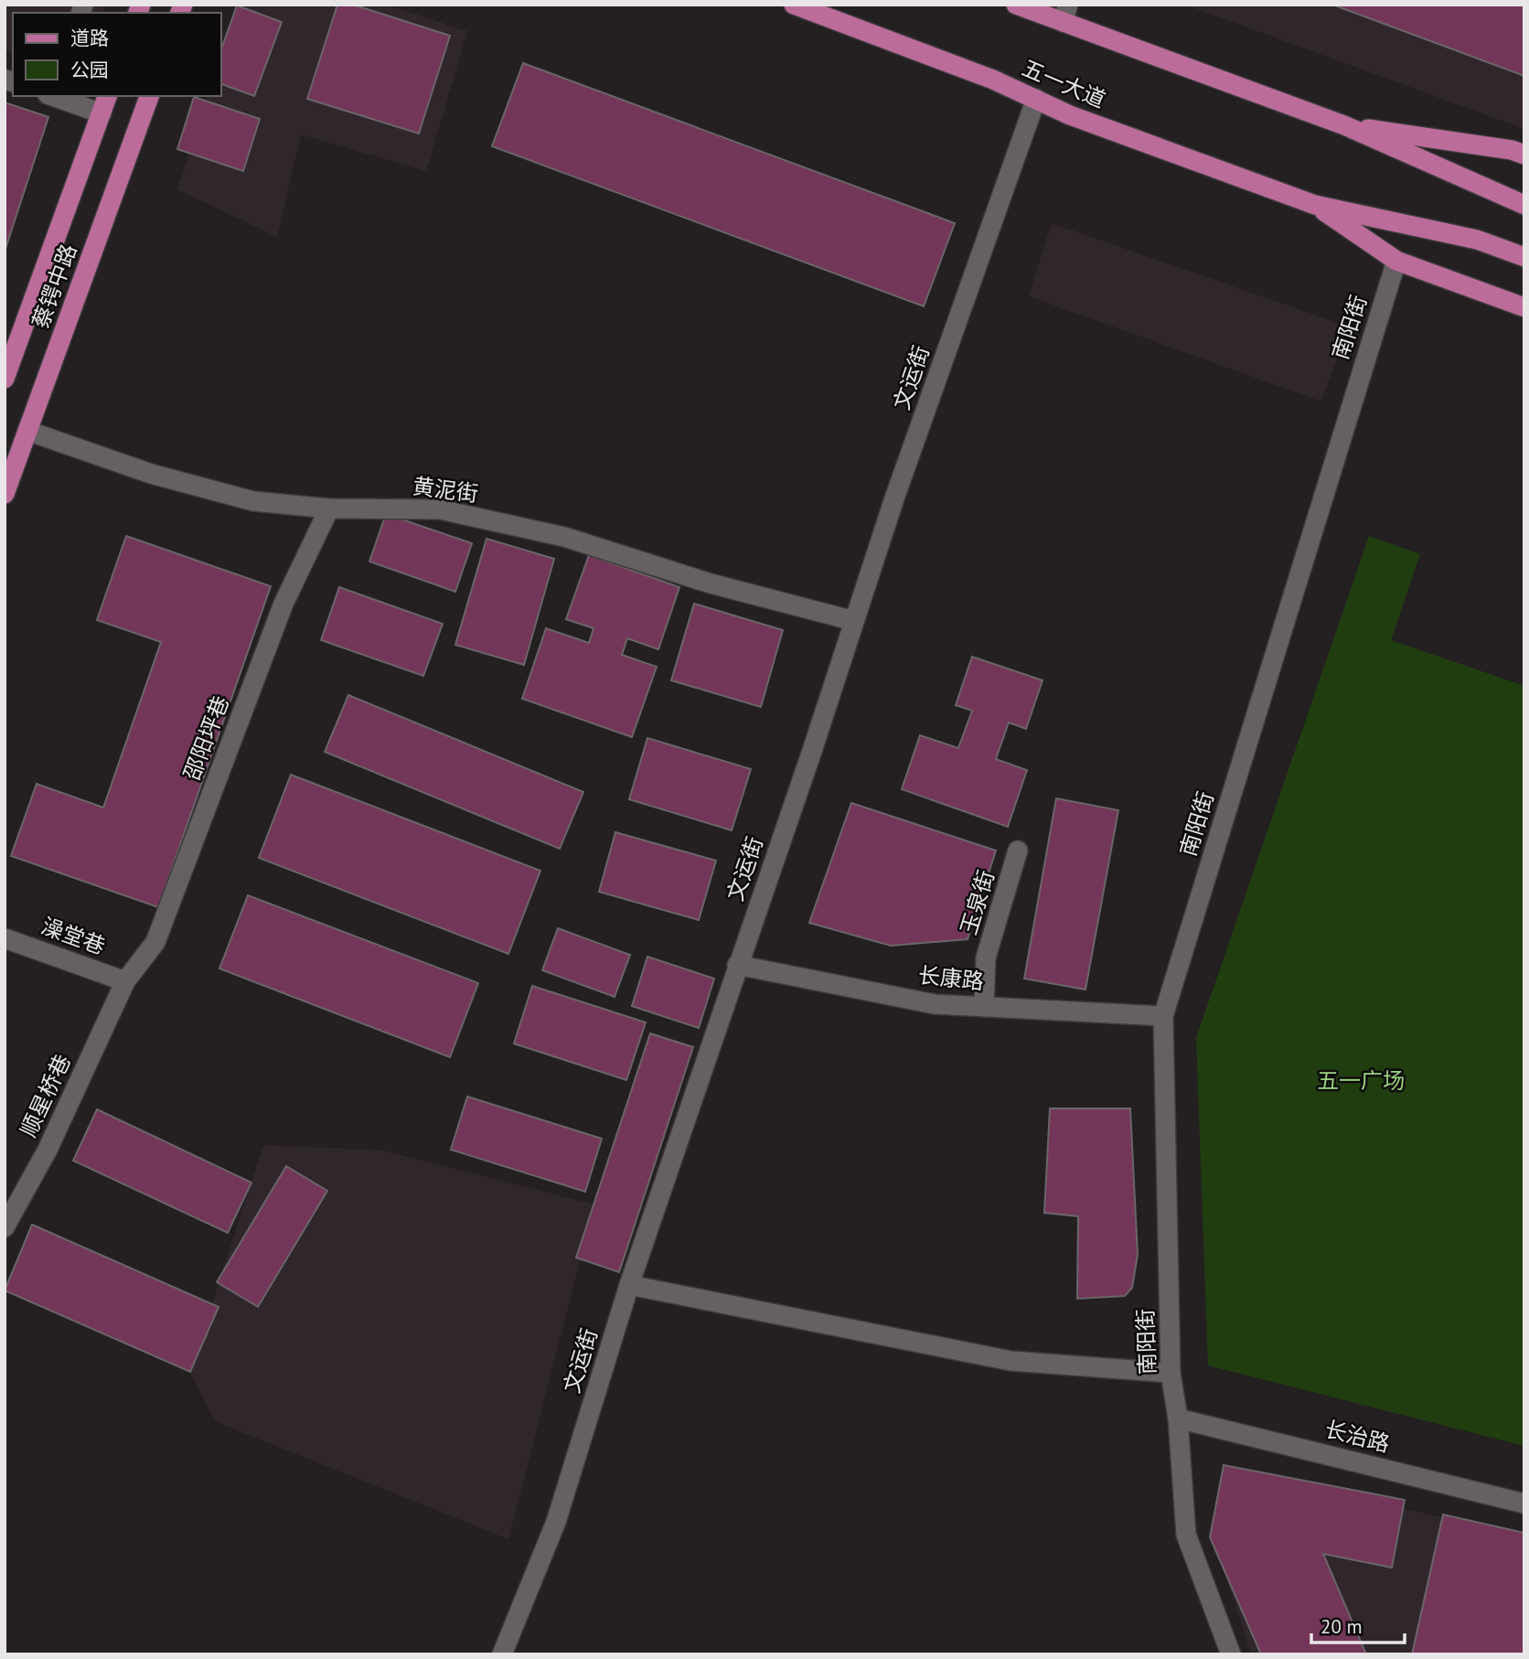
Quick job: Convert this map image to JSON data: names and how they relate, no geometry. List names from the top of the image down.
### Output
{
  "streets": {
    "main road": ["五一大道", "蔡锷中路"],
    "street": [
      "南阳街",
      "文运街",
      "黄泥街",
      "邵阳坪巷",
      "玉泉街",
      "澡堂巷",
      "长康路",
      "顺星桥巷",
      "长治路"
    ]
  },
  "crossings": [
    ["五一大道", "南阳街"],
    ["五一大道", "文运街"],
    ["蔡锷中路", "黄泥街"],
    ["南阳街", "长康路"],
    ["南阳街", "长治路"],
    ["文运街", "黄泥街"],
    ["文运街", "长康路"],
    ["黄泥街", "邵阳坪巷"],
    ["邵阳坪巷", "澡堂巷"],
    ["邵阳坪巷", "顺星桥巷"],
    ["玉泉街", "长康路"],
    ["澡堂巷", "顺星桥巷"]
  ],
  "parks": ["五一广场"],
  "legend": ["道路", "公园"],
  "scale_bar": "20 m"
}
